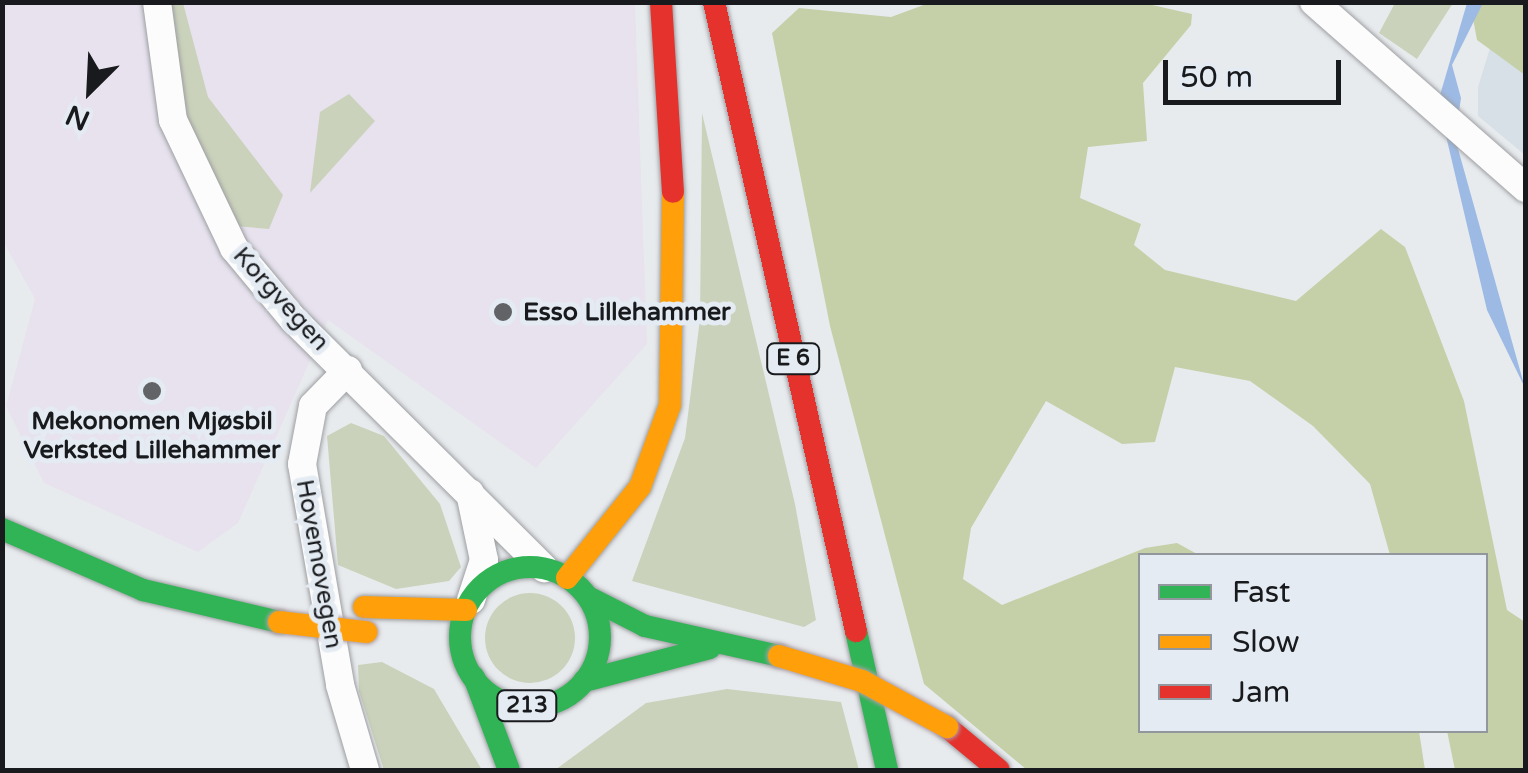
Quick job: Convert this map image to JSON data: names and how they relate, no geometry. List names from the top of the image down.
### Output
{
  "streets": {
    "main road": ["E 6", "213"],
    "street": ["Korgvegen", "Hovemovegen"]
  },
  "crossings": [
    ["Korgvegen", "Hovemovegen"],
    ["Korgvegen", "213"]
  ],
  "places": ["Esso Lillehammer", "Mekonomen Mjøsbil Verksted Lillehammer"],
  "legend": ["Fast", "Slow", "Jam"],
  "scale_bar": "50 m",
  "north": "bottom left"
}
